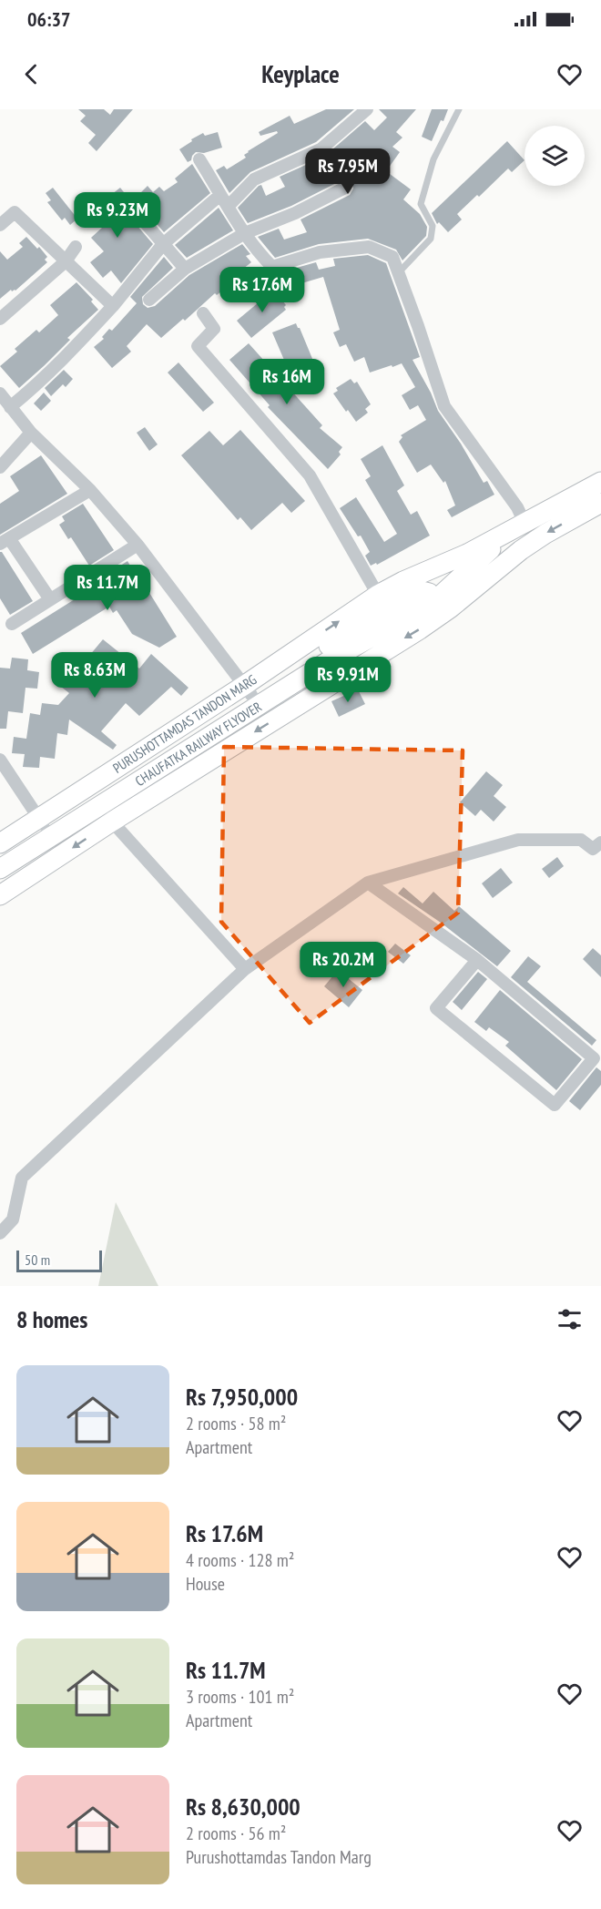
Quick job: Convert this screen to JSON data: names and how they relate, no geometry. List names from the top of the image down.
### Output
{
  "streets": {
    "main road": ["PURUSHOTTAMDAS TANDON MARG", "CHAUFATKA RAILWAY FLYOVER"]
  },
  "scale_bar": "50 m",
  "page": {
    "status": "06:37",
    "header": "Keyplace",
    "price": [
      "Rs 7.95M",
      "Rs 9.23M",
      "Rs 17.6M",
      "Rs 16M",
      "Rs 11.7M",
      "Rs 8.63M",
      "Rs 9.91M",
      "Rs 20.2M"
    ],
    "scale": "50 m",
    "heading": "8 homes",
    "list": [
      {
        "name": "Rs 7,950,000",
        "note": "2 rooms · 58 m² · Apartment"
      },
      {
        "name": "Rs 17.6M",
        "note": "4 rooms · 128 m² · House"
      },
      {
        "name": "Rs 11.7M",
        "note": "3 rooms · 101 m² · Apartment"
      },
      {
        "name": "Rs 8,630,000",
        "note": "2 rooms · 56 m² · Purushottamdas Tandon Marg"
      }
    ]
  }
}
